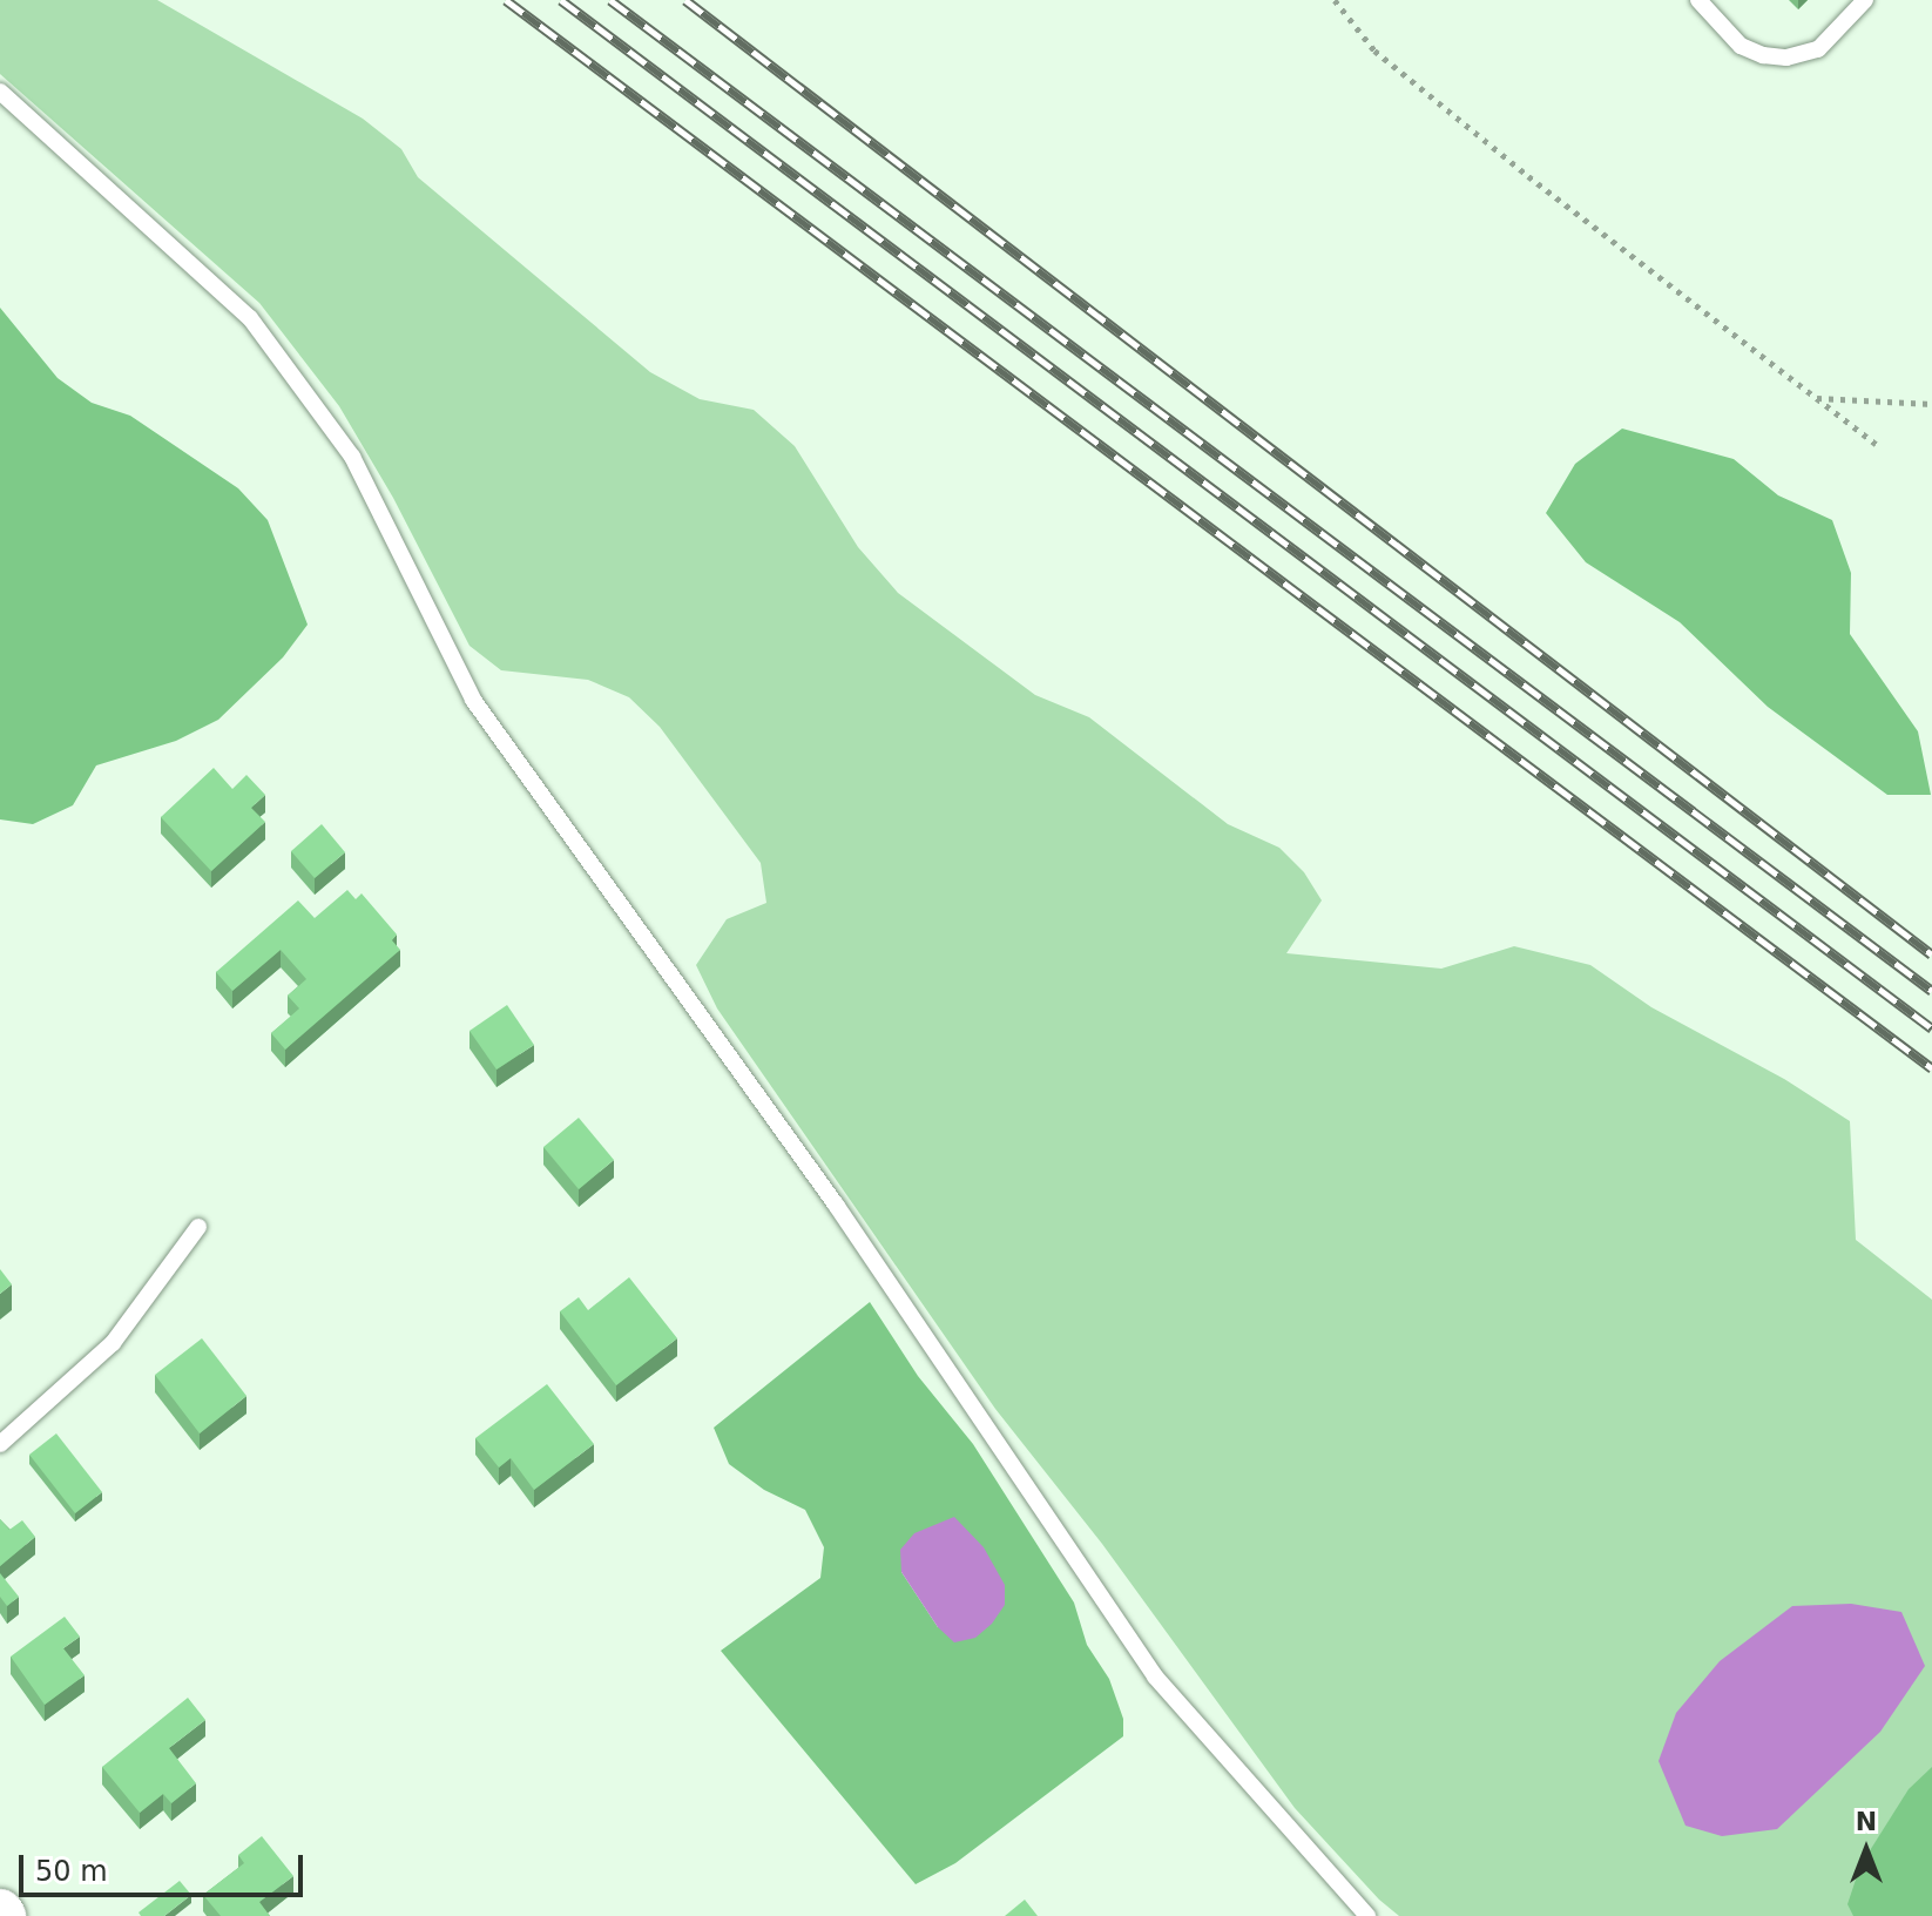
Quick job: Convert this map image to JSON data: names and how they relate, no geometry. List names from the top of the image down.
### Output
{
  "scale_bar": "50 m",
  "north": "top"
}
